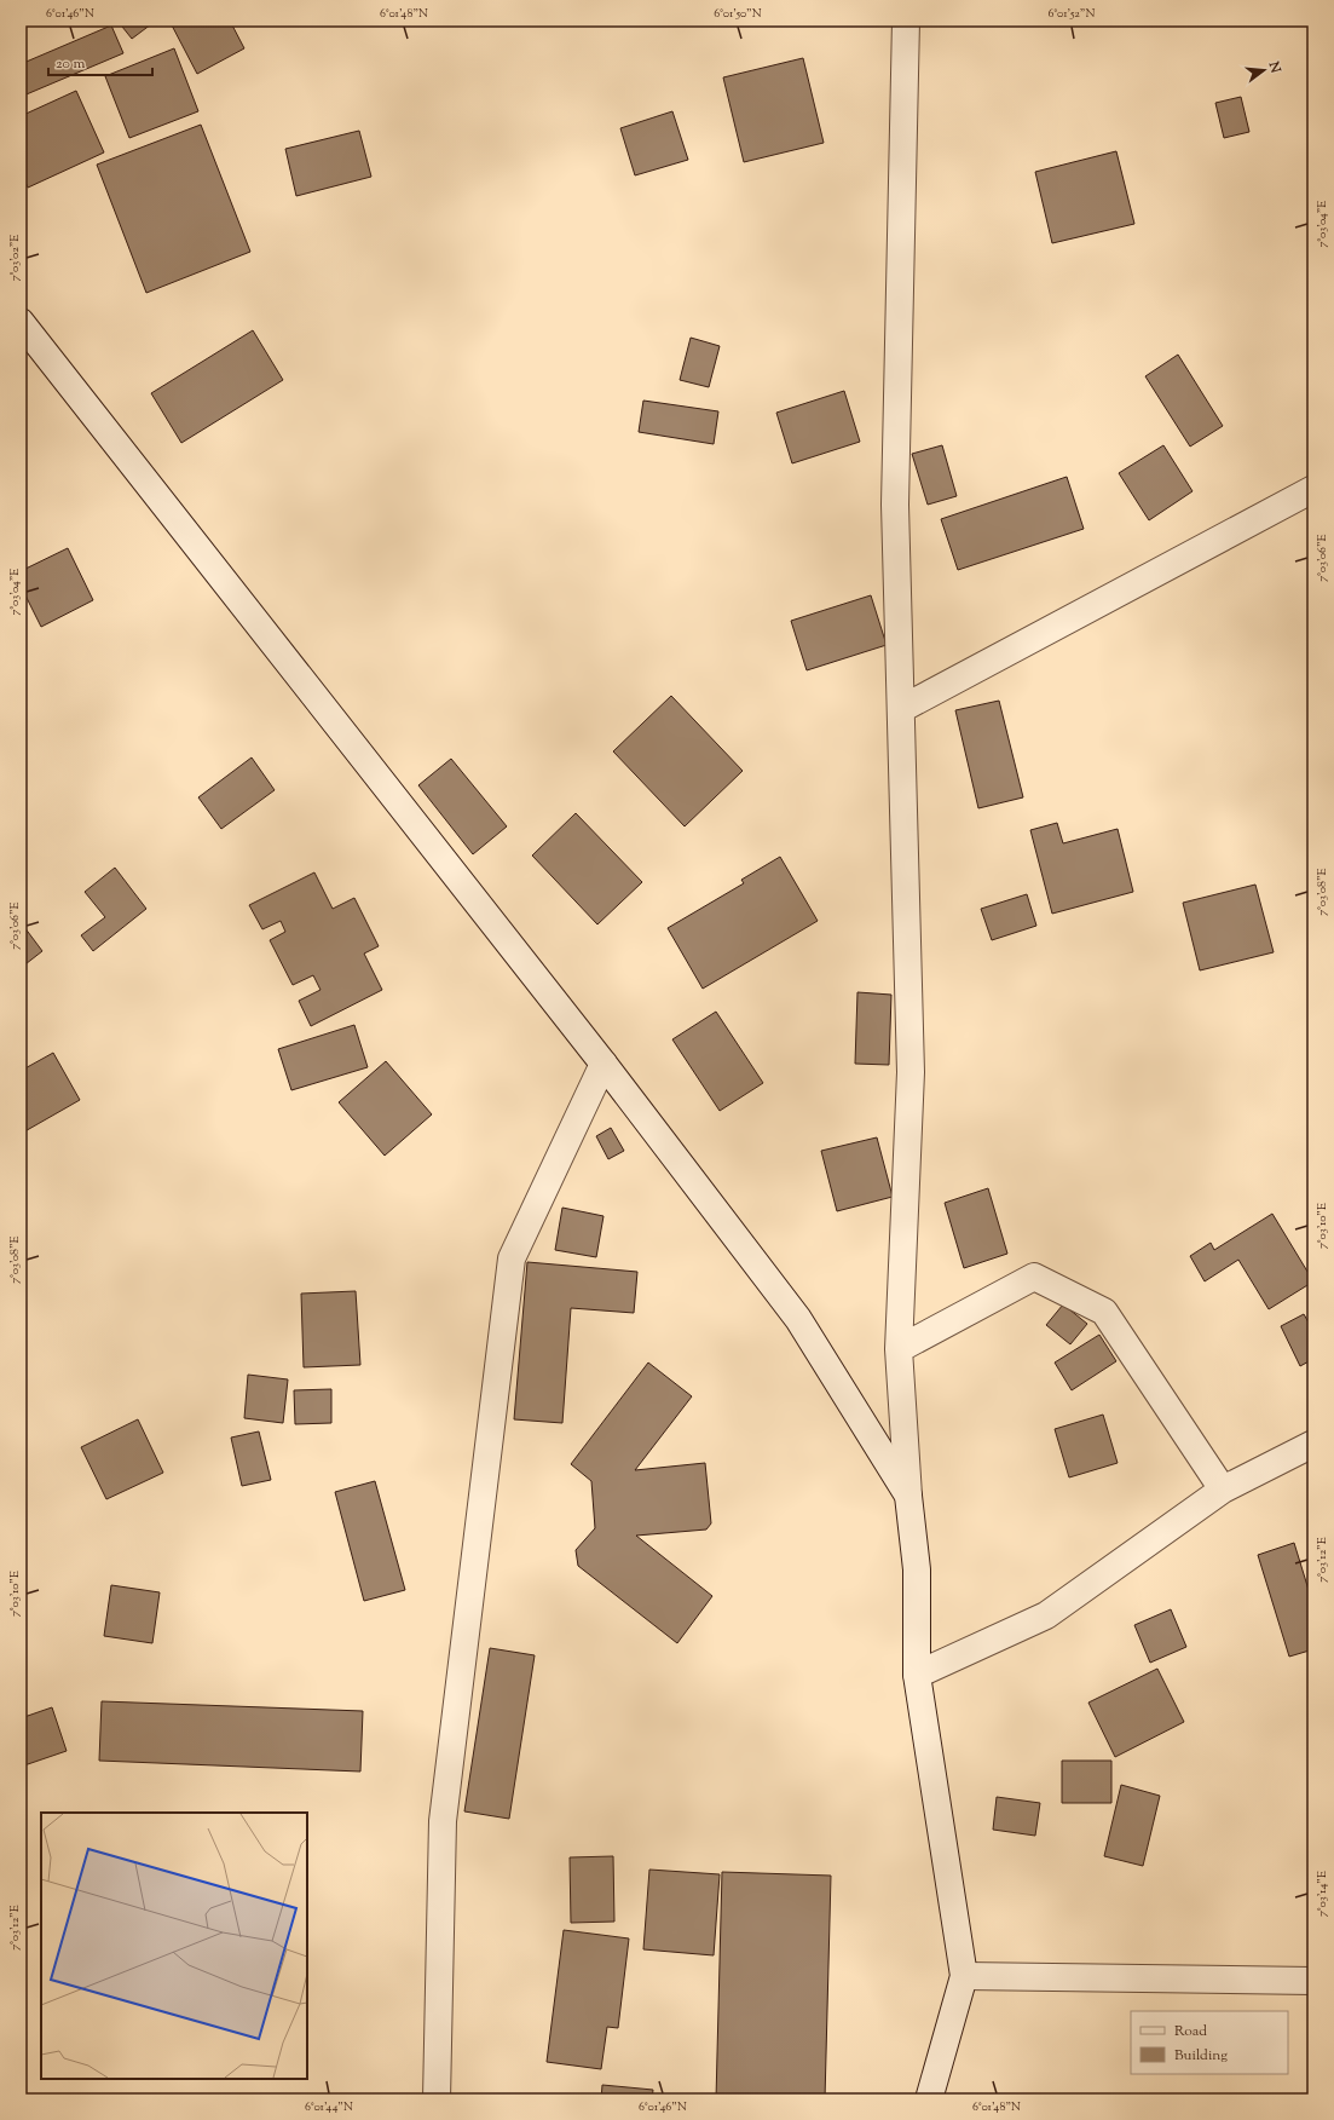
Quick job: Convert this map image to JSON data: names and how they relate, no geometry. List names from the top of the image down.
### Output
{
  "legend": ["Road", "Building"],
  "scale_bar": "20 m",
  "north": "right",
  "coordinates": [
    "6°01'46\"N",
    "6°01'48\"N",
    "6°01'50\"N",
    "6°01'52\"N",
    "7°03'04\"E",
    "7°03'02\"E",
    "7°03'06\"E",
    "7°03'08\"E",
    "7°03'10\"E",
    "7°03'12\"E",
    "7°03'14\"E",
    "6°01'44\"N"
  ]
}
